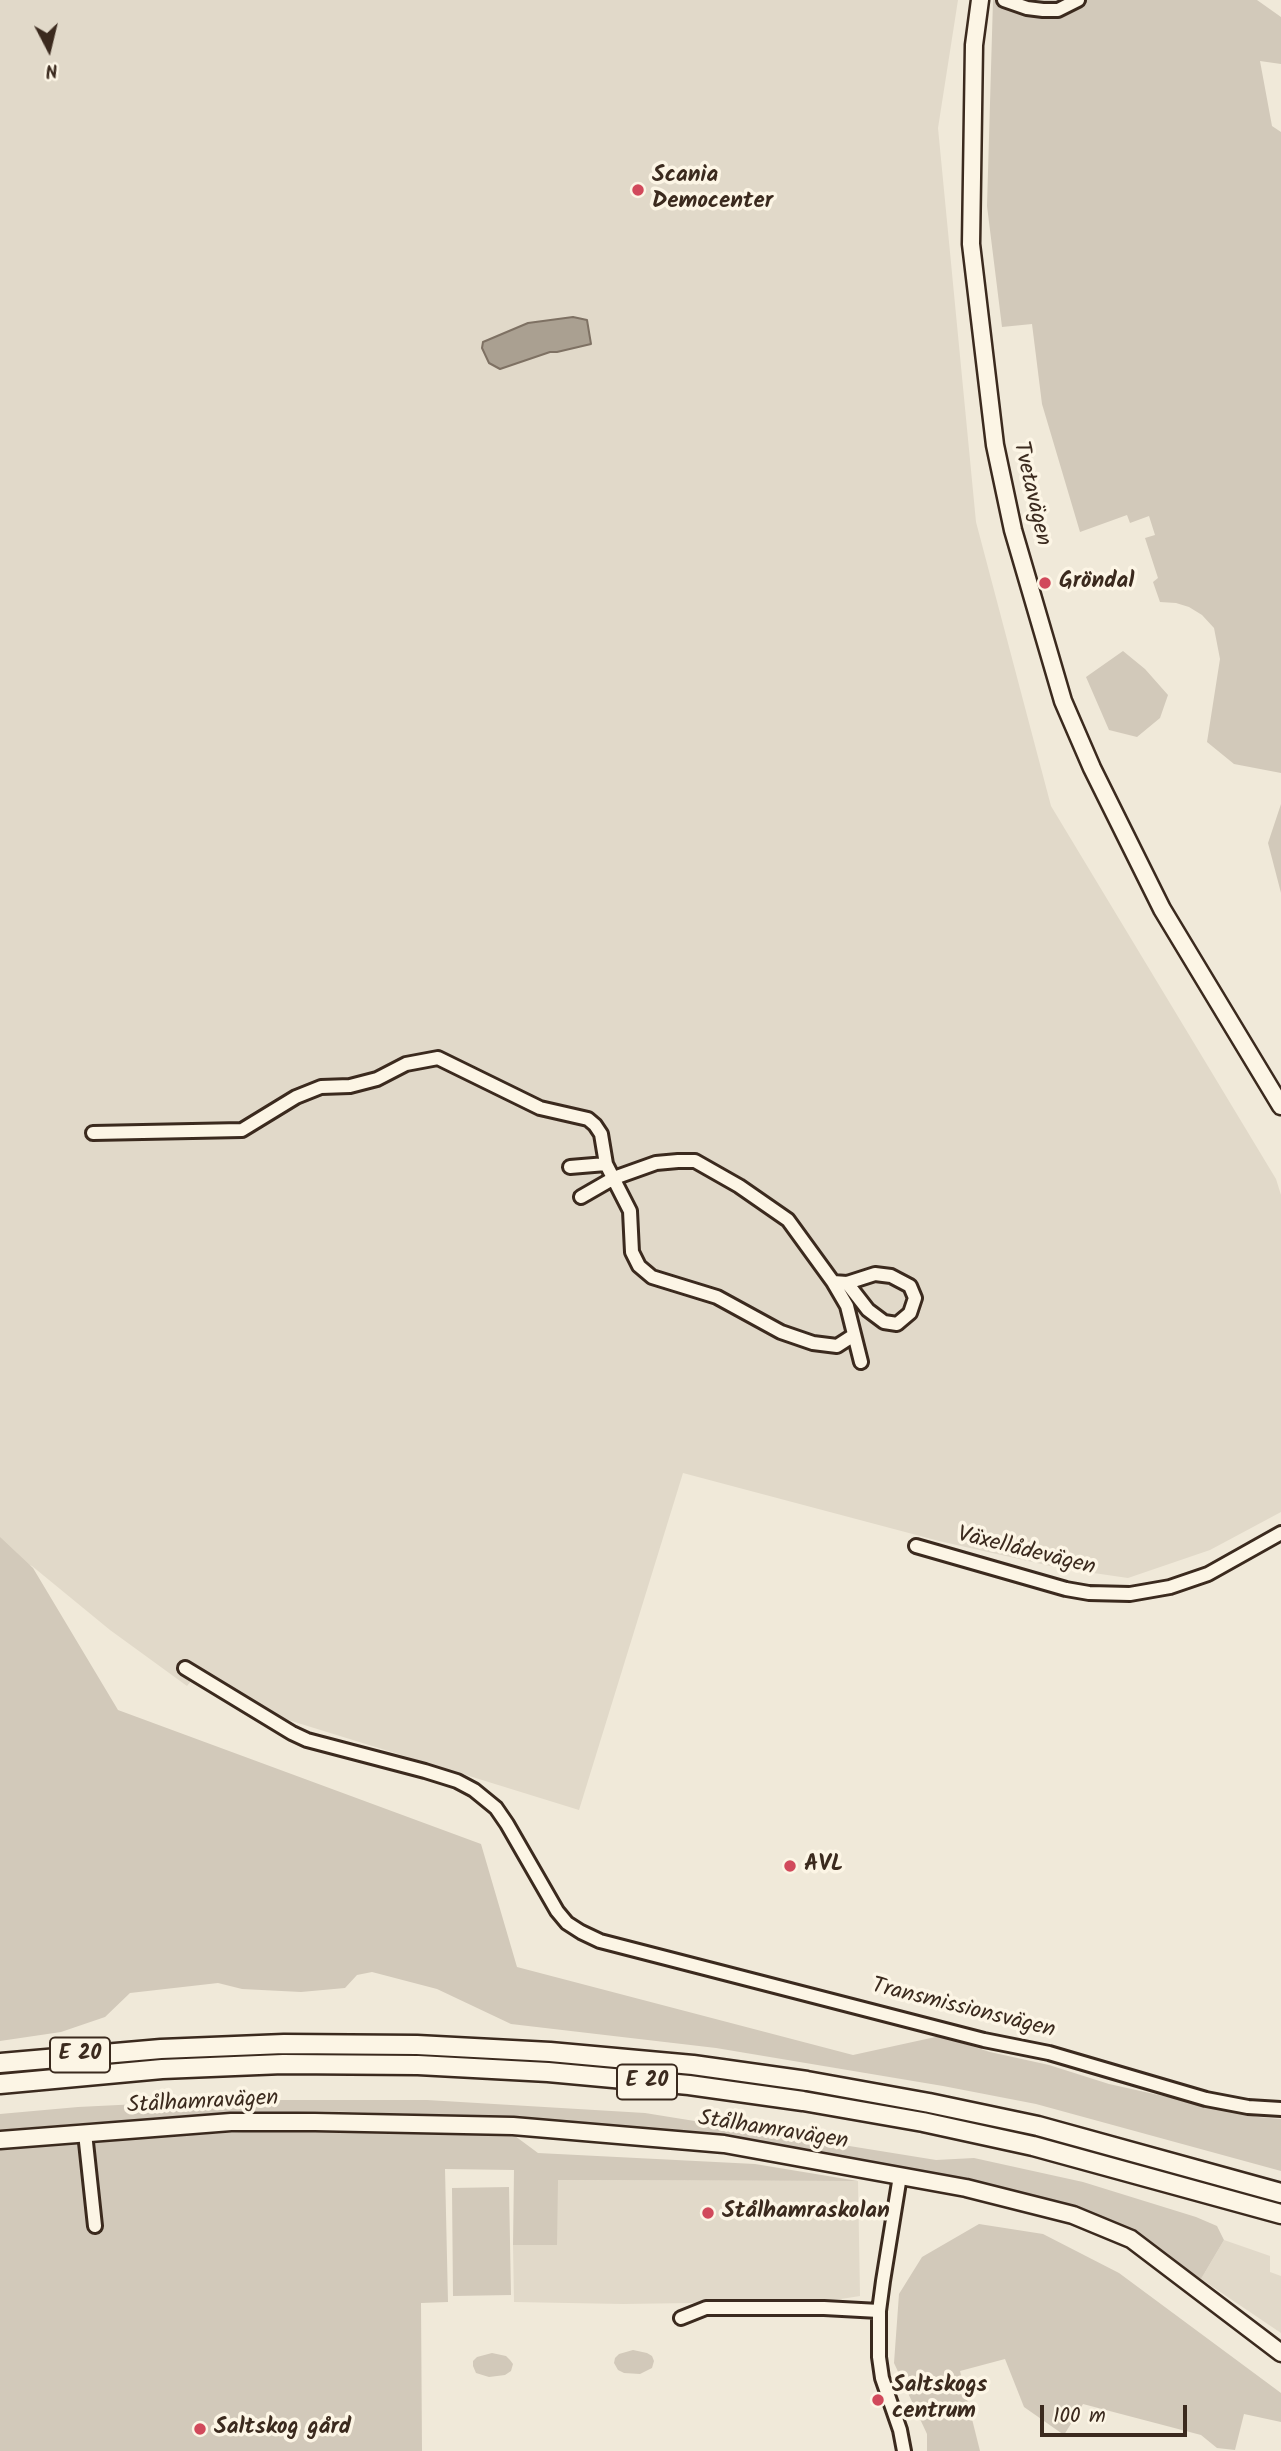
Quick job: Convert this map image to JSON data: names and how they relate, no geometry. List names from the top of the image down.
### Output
{
  "streets": {
    "highway": ["E 20"],
    "main road": ["Tvetavägen", "Stålhamravägen"],
    "street": ["Växellådevägen", "Transmissionsvägen"]
  },
  "places": [
    "Scania Democenter",
    "Gröndal",
    "AVL",
    "Stålhamraskolan",
    "Saltskogs centrum",
    "Saltskog gård"
  ],
  "scale_bar": "100 m",
  "north": "bottom"
}
